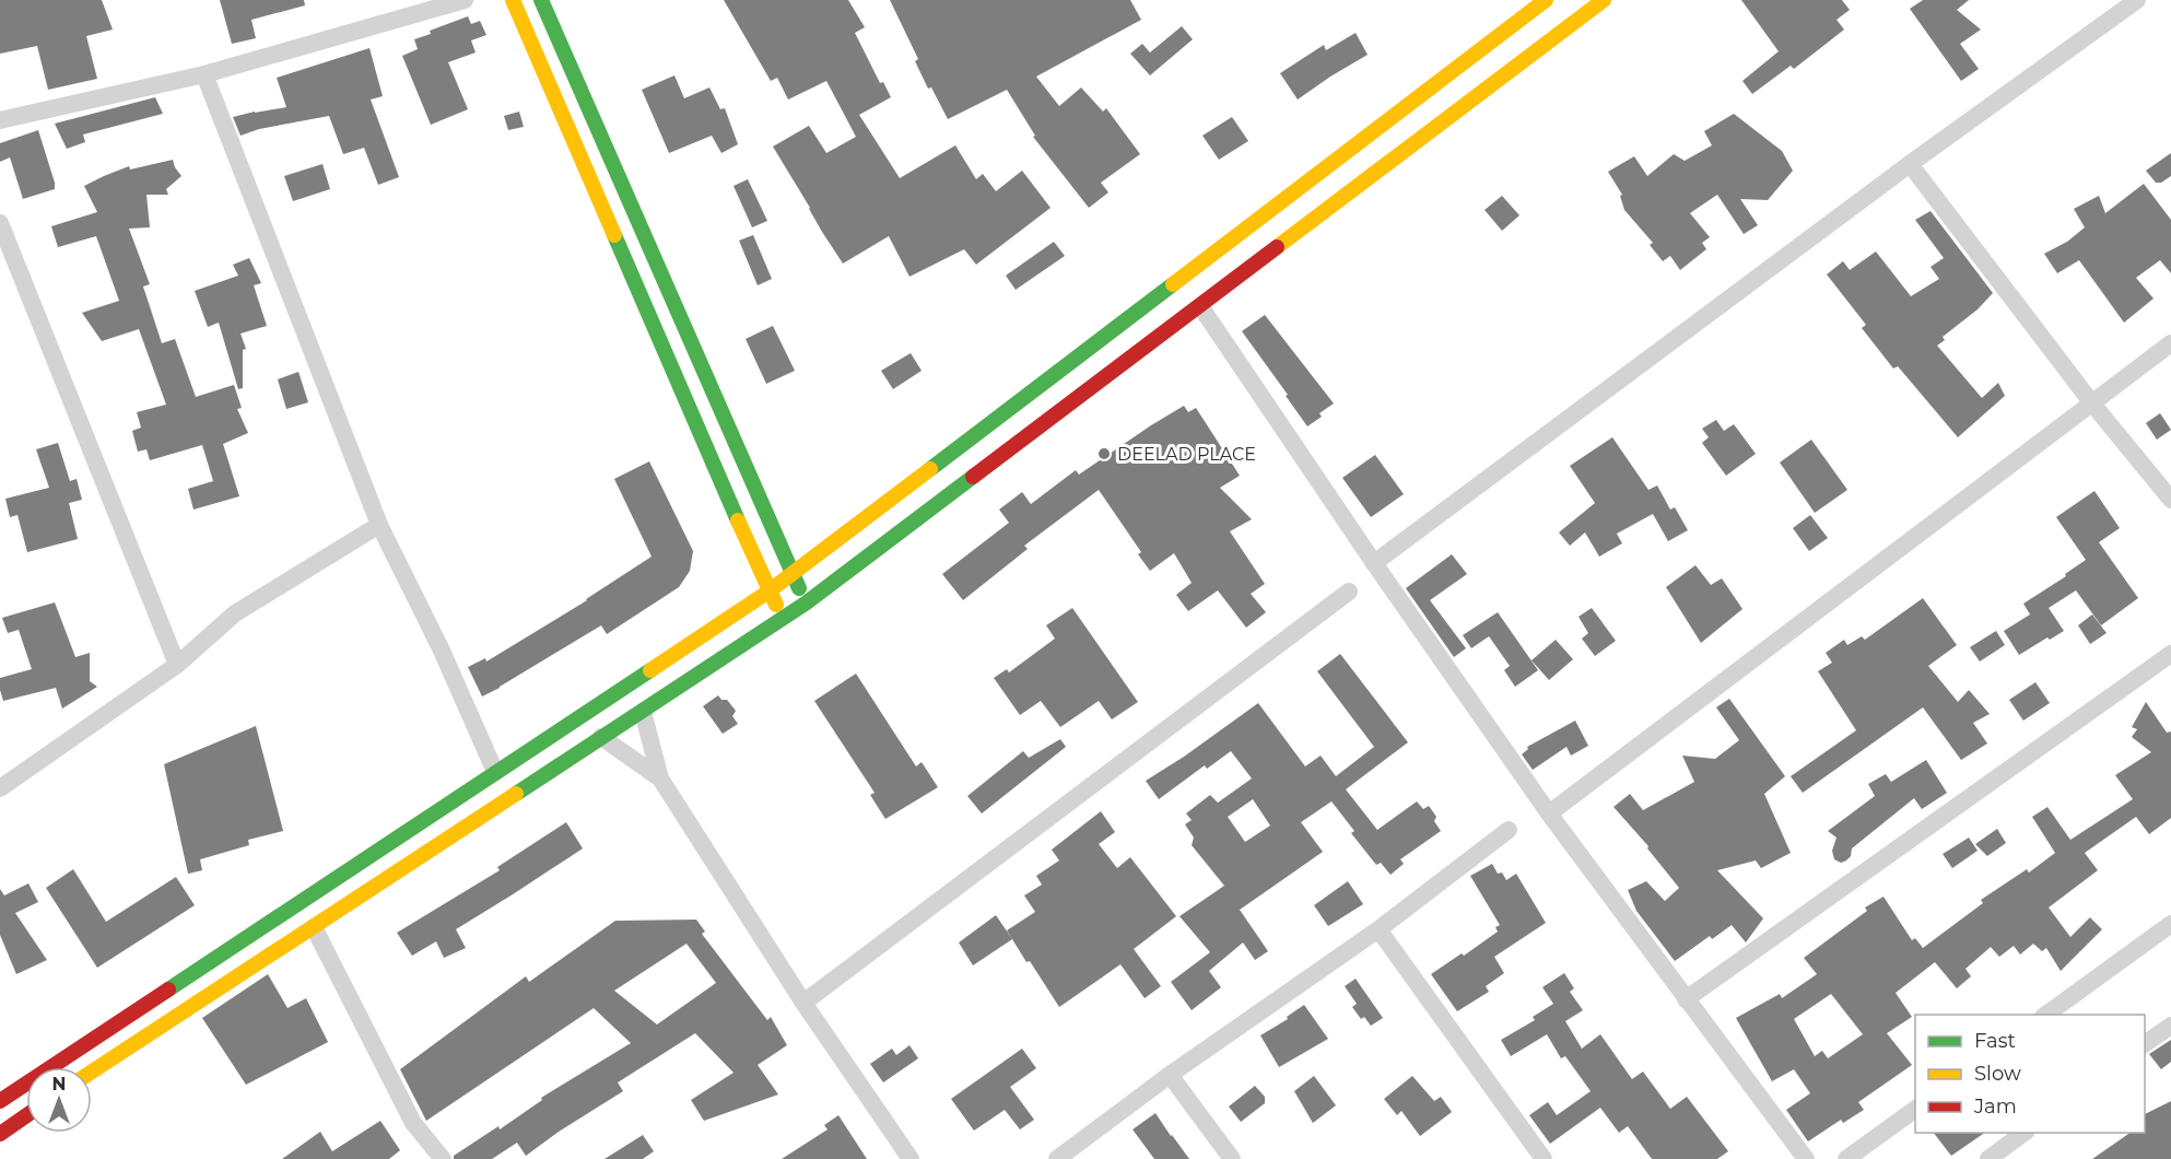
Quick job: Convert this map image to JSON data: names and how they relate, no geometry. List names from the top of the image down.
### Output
{
  "places": ["DEELAD PLACE"],
  "legend": ["Fast", "Slow", "Jam"],
  "north": "top"
}
